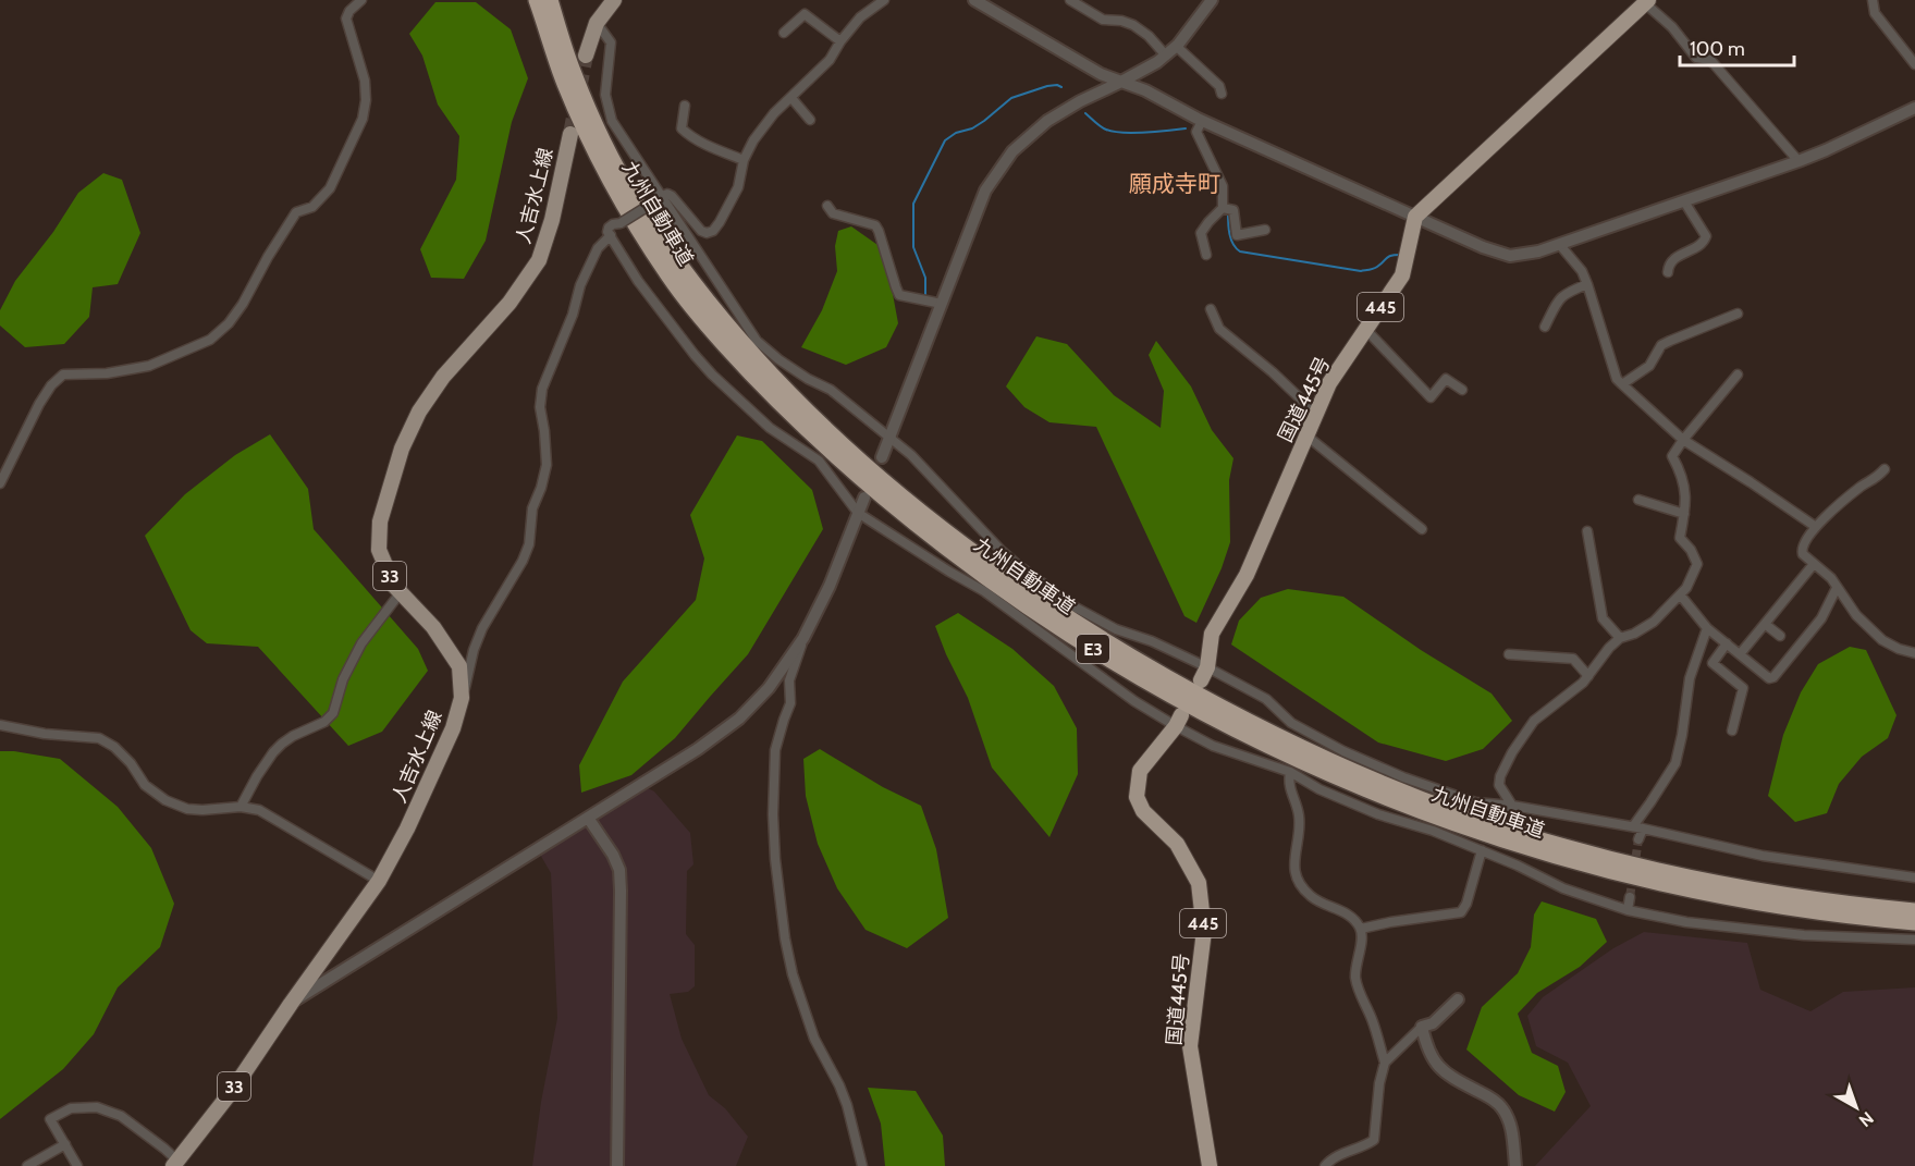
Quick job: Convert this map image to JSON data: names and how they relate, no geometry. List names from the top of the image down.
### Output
{
  "streets": {
    "highway": [
      "九州自動車道",
      "445",
      "国道445号",
      "E3"
    ],
    "main road": ["人吉水上線", "33"]
  },
  "districts": ["願成寺町"],
  "scale_bar": "100 m",
  "north": "bottom right"
}
